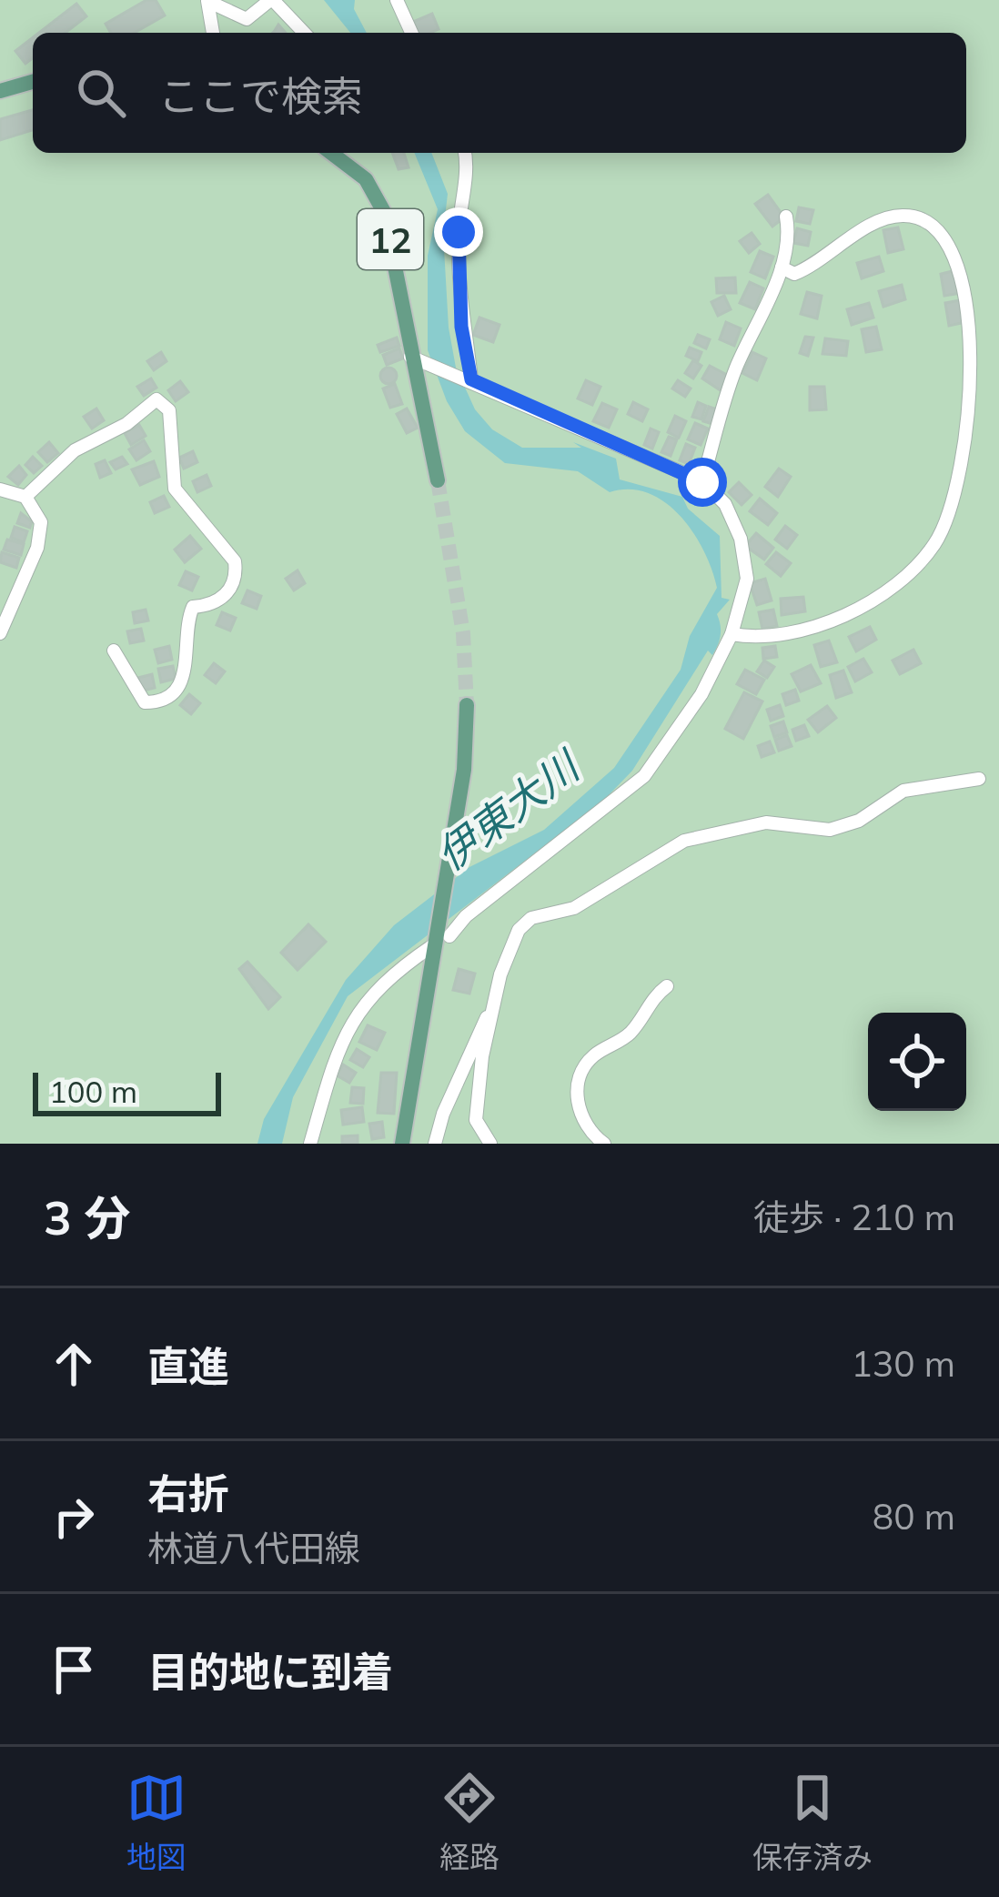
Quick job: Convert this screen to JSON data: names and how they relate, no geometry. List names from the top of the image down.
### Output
{
  "streets": {
    "main road": ["12"]
  },
  "water": ["伊東大川"],
  "scale_bar": "100 m",
  "page": {
    "search": "ここで検索",
    "scale": "100 m",
    "heading": ["3 分", "徒歩 · 210 m"],
    "list": [
      ["直進", "130 m"],
      ["右折", "林道八代田線", "80 m"],
      "目的地に到着"
    ],
    "nav": ["地図", "経路", "保存済み"]
  }
}
